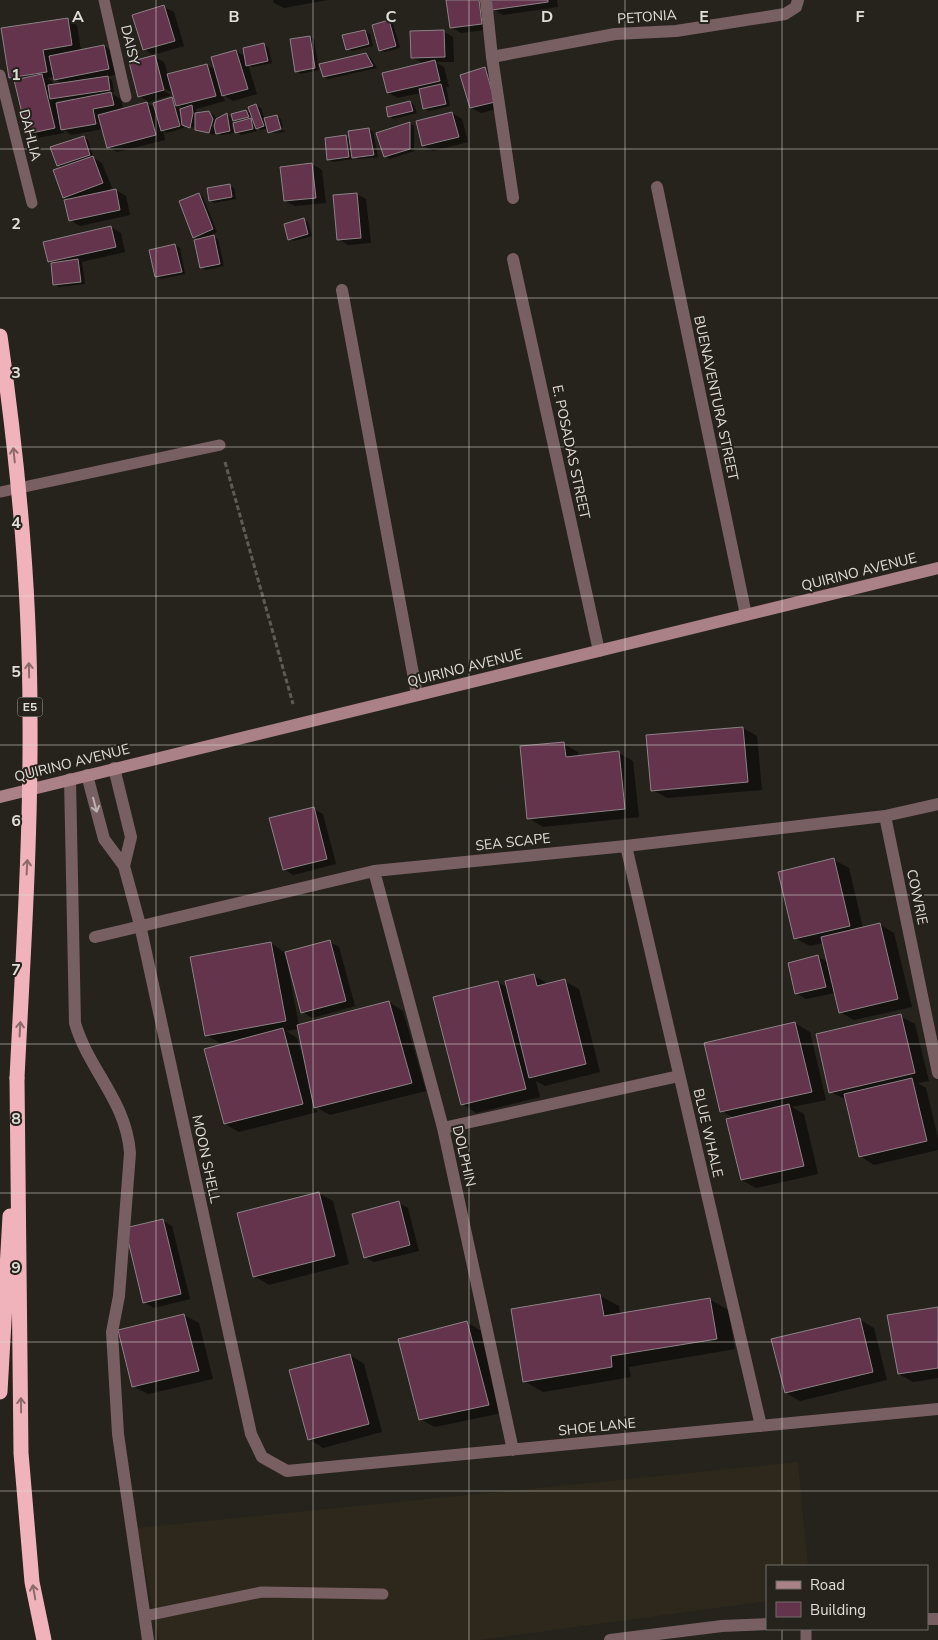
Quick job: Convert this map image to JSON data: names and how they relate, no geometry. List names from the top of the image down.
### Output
{
  "streets": {
    "highway": ["E5"],
    "main road": ["QUIRINO AVENUE"],
    "street": [
      "PETONIA",
      "BUENAVENTURA STREET",
      "E. POSADAS STREET",
      "SEA SCAPE",
      "COWRIE",
      "BLUE WHALE",
      "DOLPHIN",
      "MOON SHELL",
      "SHOE LANE"
    ],
    "lane": ["DAISY", "DAHLIA"]
  },
  "crossings": [
    ["BUENAVENTURA STREET", "QUIRINO AVENUE"],
    ["E. POSADAS STREET", "QUIRINO AVENUE"],
    ["QUIRINO AVENUE", "MOON SHELL"],
    ["SEA SCAPE", "COWRIE"],
    ["SEA SCAPE", "BLUE WHALE"],
    ["SEA SCAPE", "DOLPHIN"],
    ["SEA SCAPE", "MOON SHELL"],
    ["BLUE WHALE", "SHOE LANE"],
    ["DOLPHIN", "SHOE LANE"],
    ["MOON SHELL", "SHOE LANE"]
  ],
  "legend": ["Road", "Building"],
  "grid": {
    "columns": [
      "A",
      "B",
      "C",
      "D",
      "E",
      "F"
    ],
    "rows": [
      "1",
      "2",
      "3",
      "4",
      "5",
      "6",
      "7",
      "8",
      "9"
    ]
  }
}
